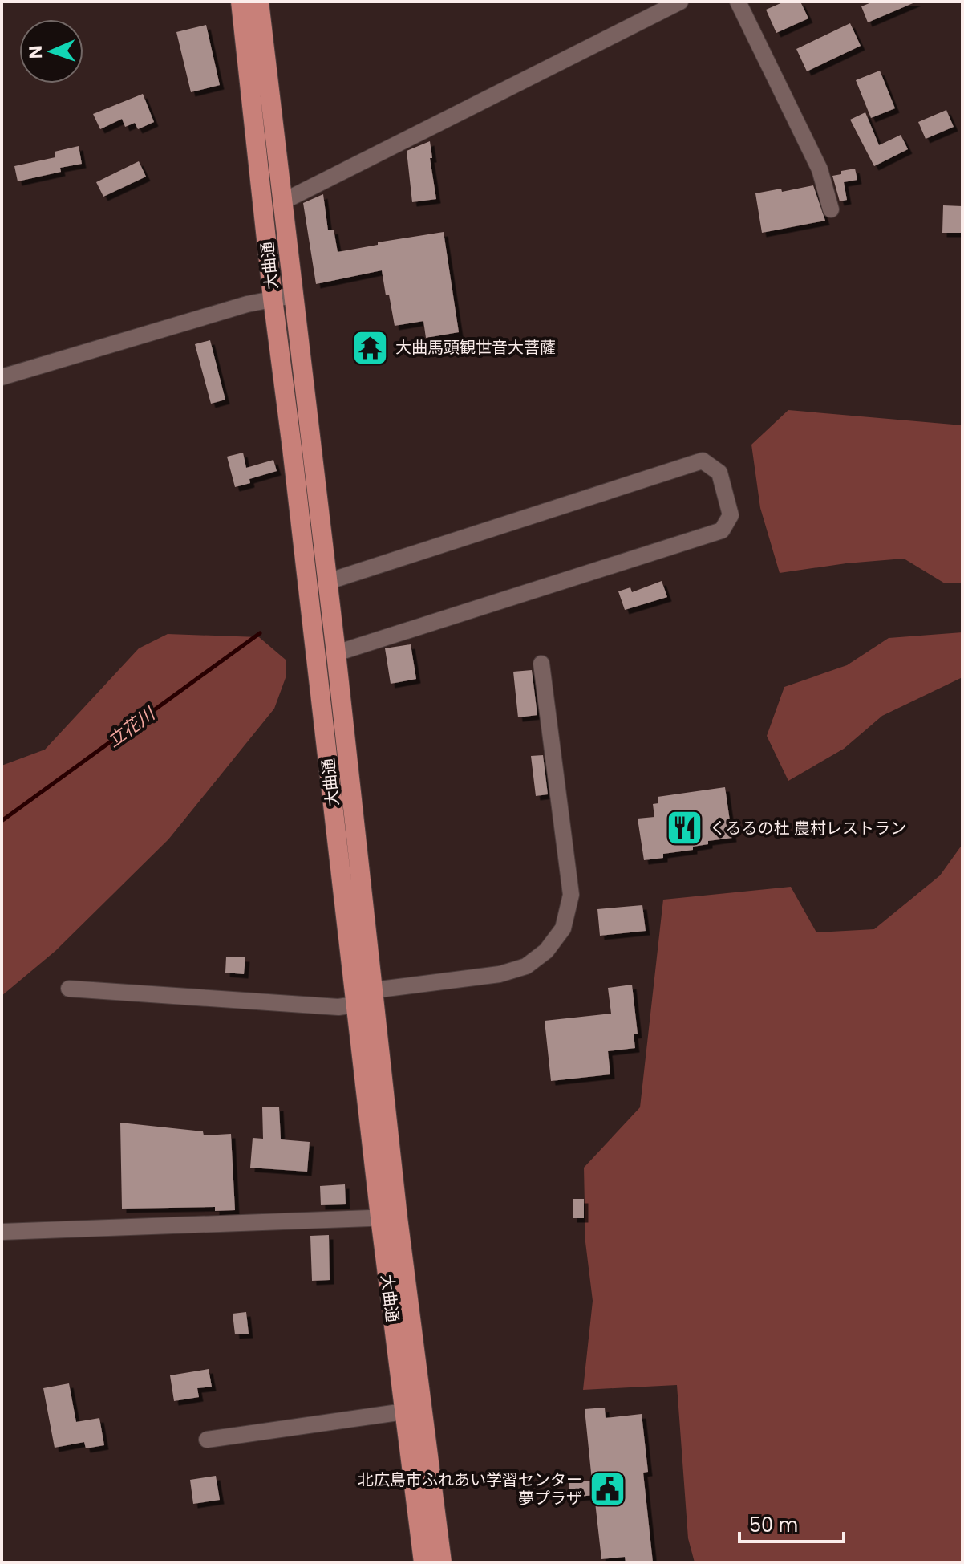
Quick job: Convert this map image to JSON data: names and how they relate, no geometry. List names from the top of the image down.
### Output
{
  "streets": {
    "main road": ["大曲通"]
  },
  "water": ["立花川"],
  "places": {
    "temple": ["大曲馬頭観世音大菩薩"],
    "restaurant": ["くるるの杜 農村レストラン"],
    "public building": ["北広島市ふれあい学習センター 夢プラザ"]
  },
  "scale_bar": "50 m",
  "north": "left"
}
